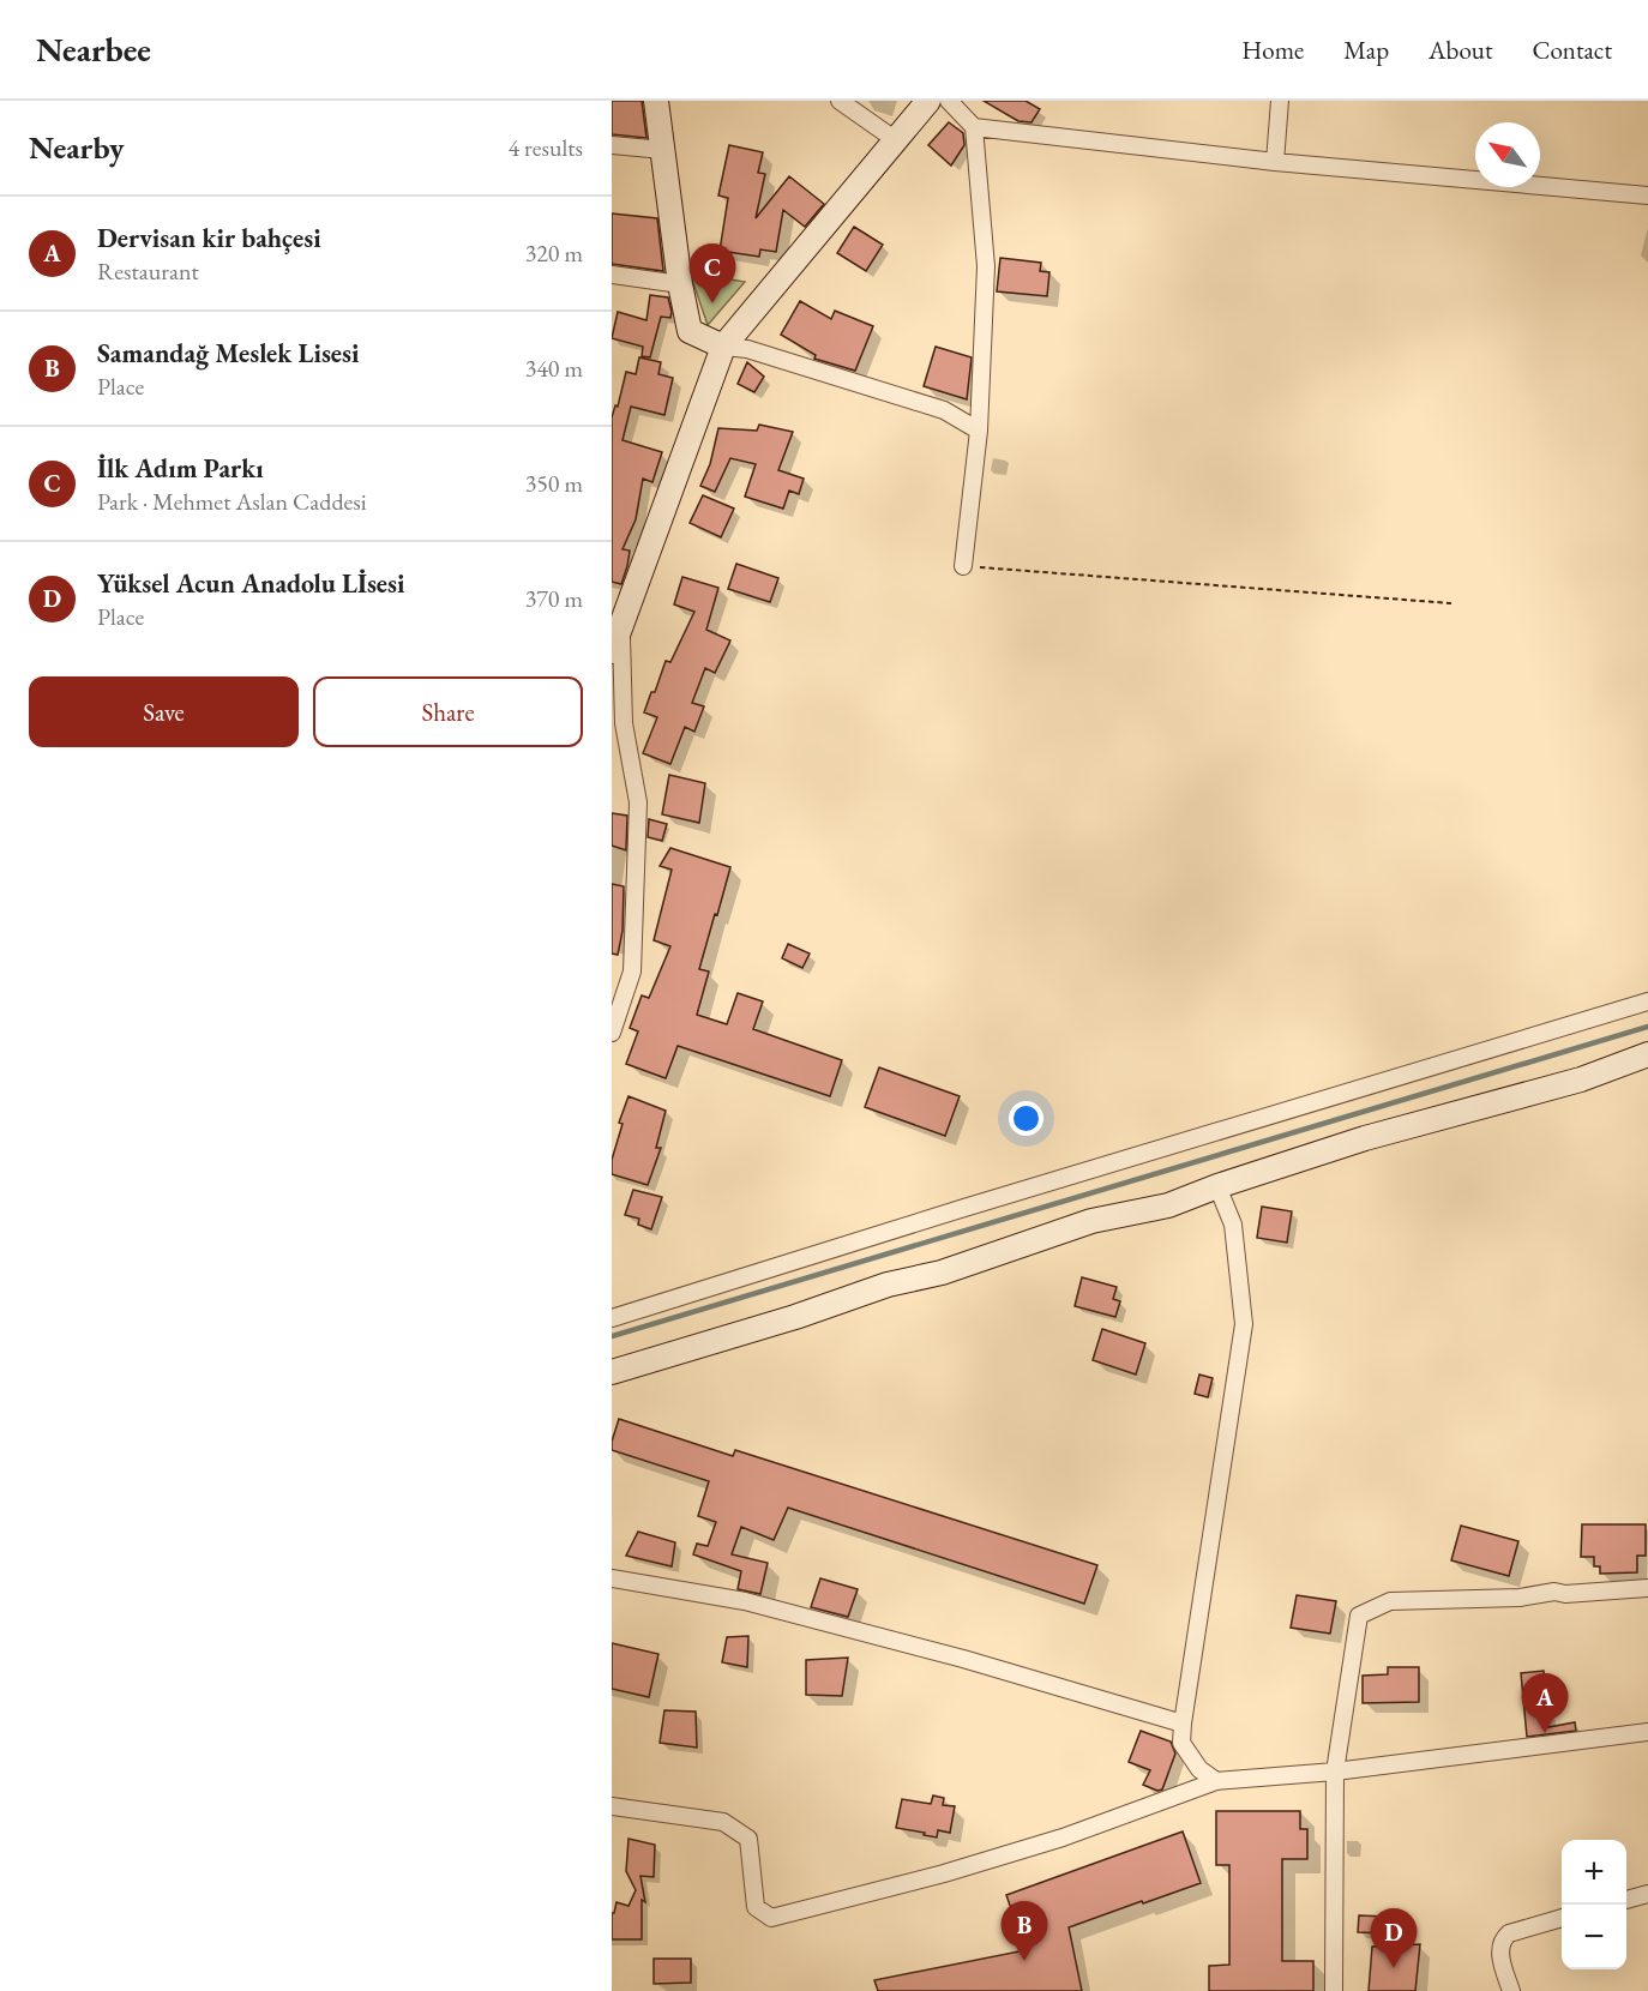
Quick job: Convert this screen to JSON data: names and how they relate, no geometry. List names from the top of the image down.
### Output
{
  "north": "top left",
  "page": {
    "header": "Nearbee",
    "nav": [
      "Home",
      "Map",
      "About",
      "Contact"
    ],
    "heading": ["Nearby", "4 results"],
    "list": [
      {
        "mark": "A",
        "name": "Dervisan kir bahçesi",
        "note": "Restaurant",
        "value": "320 m"
      },
      {
        "mark": "B",
        "name": "Samandağ Meslek Lisesi",
        "note": "Place",
        "value": "340 m"
      },
      {
        "mark": "C",
        "name": "İlk Adım Parkı",
        "note": "Park · Mehmet Aslan Caddesi",
        "value": "350 m"
      },
      {
        "mark": "D",
        "name": "Yüksel Acun Anadolu Lİsesi",
        "note": "Place",
        "value": "370 m"
      }
    ],
    "pins": [
      "C",
      "A",
      "B",
      "D"
    ],
    "buttons": ["Save", "Share"],
    "map_buttons": ["+", "−"]
  }
}
